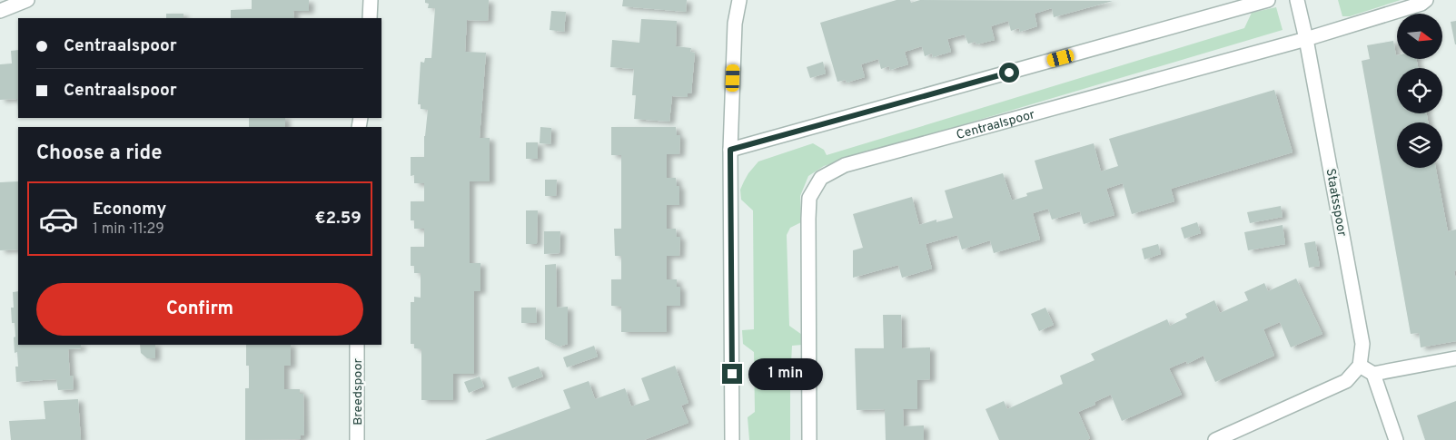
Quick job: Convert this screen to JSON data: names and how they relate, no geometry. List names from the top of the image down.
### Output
{
  "streets": {
    "street": ["Centraalspoor", "Staatsspoor", "Breedspoor"]
  },
  "crossings": [
    ["Centraalspoor", "Staatsspoor"]
  ],
  "north": "right",
  "page": {
    "banner": ["Centraalspoor", "Centraalspoor"],
    "heading": "Choose a ride",
    "list": [
      {
        "name": "Economy",
        "note": "1 min · 11:29",
        "value": "€2.59"
      }
    ],
    "buttons": "Confirm",
    "bubble": "1 min"
  }
}
